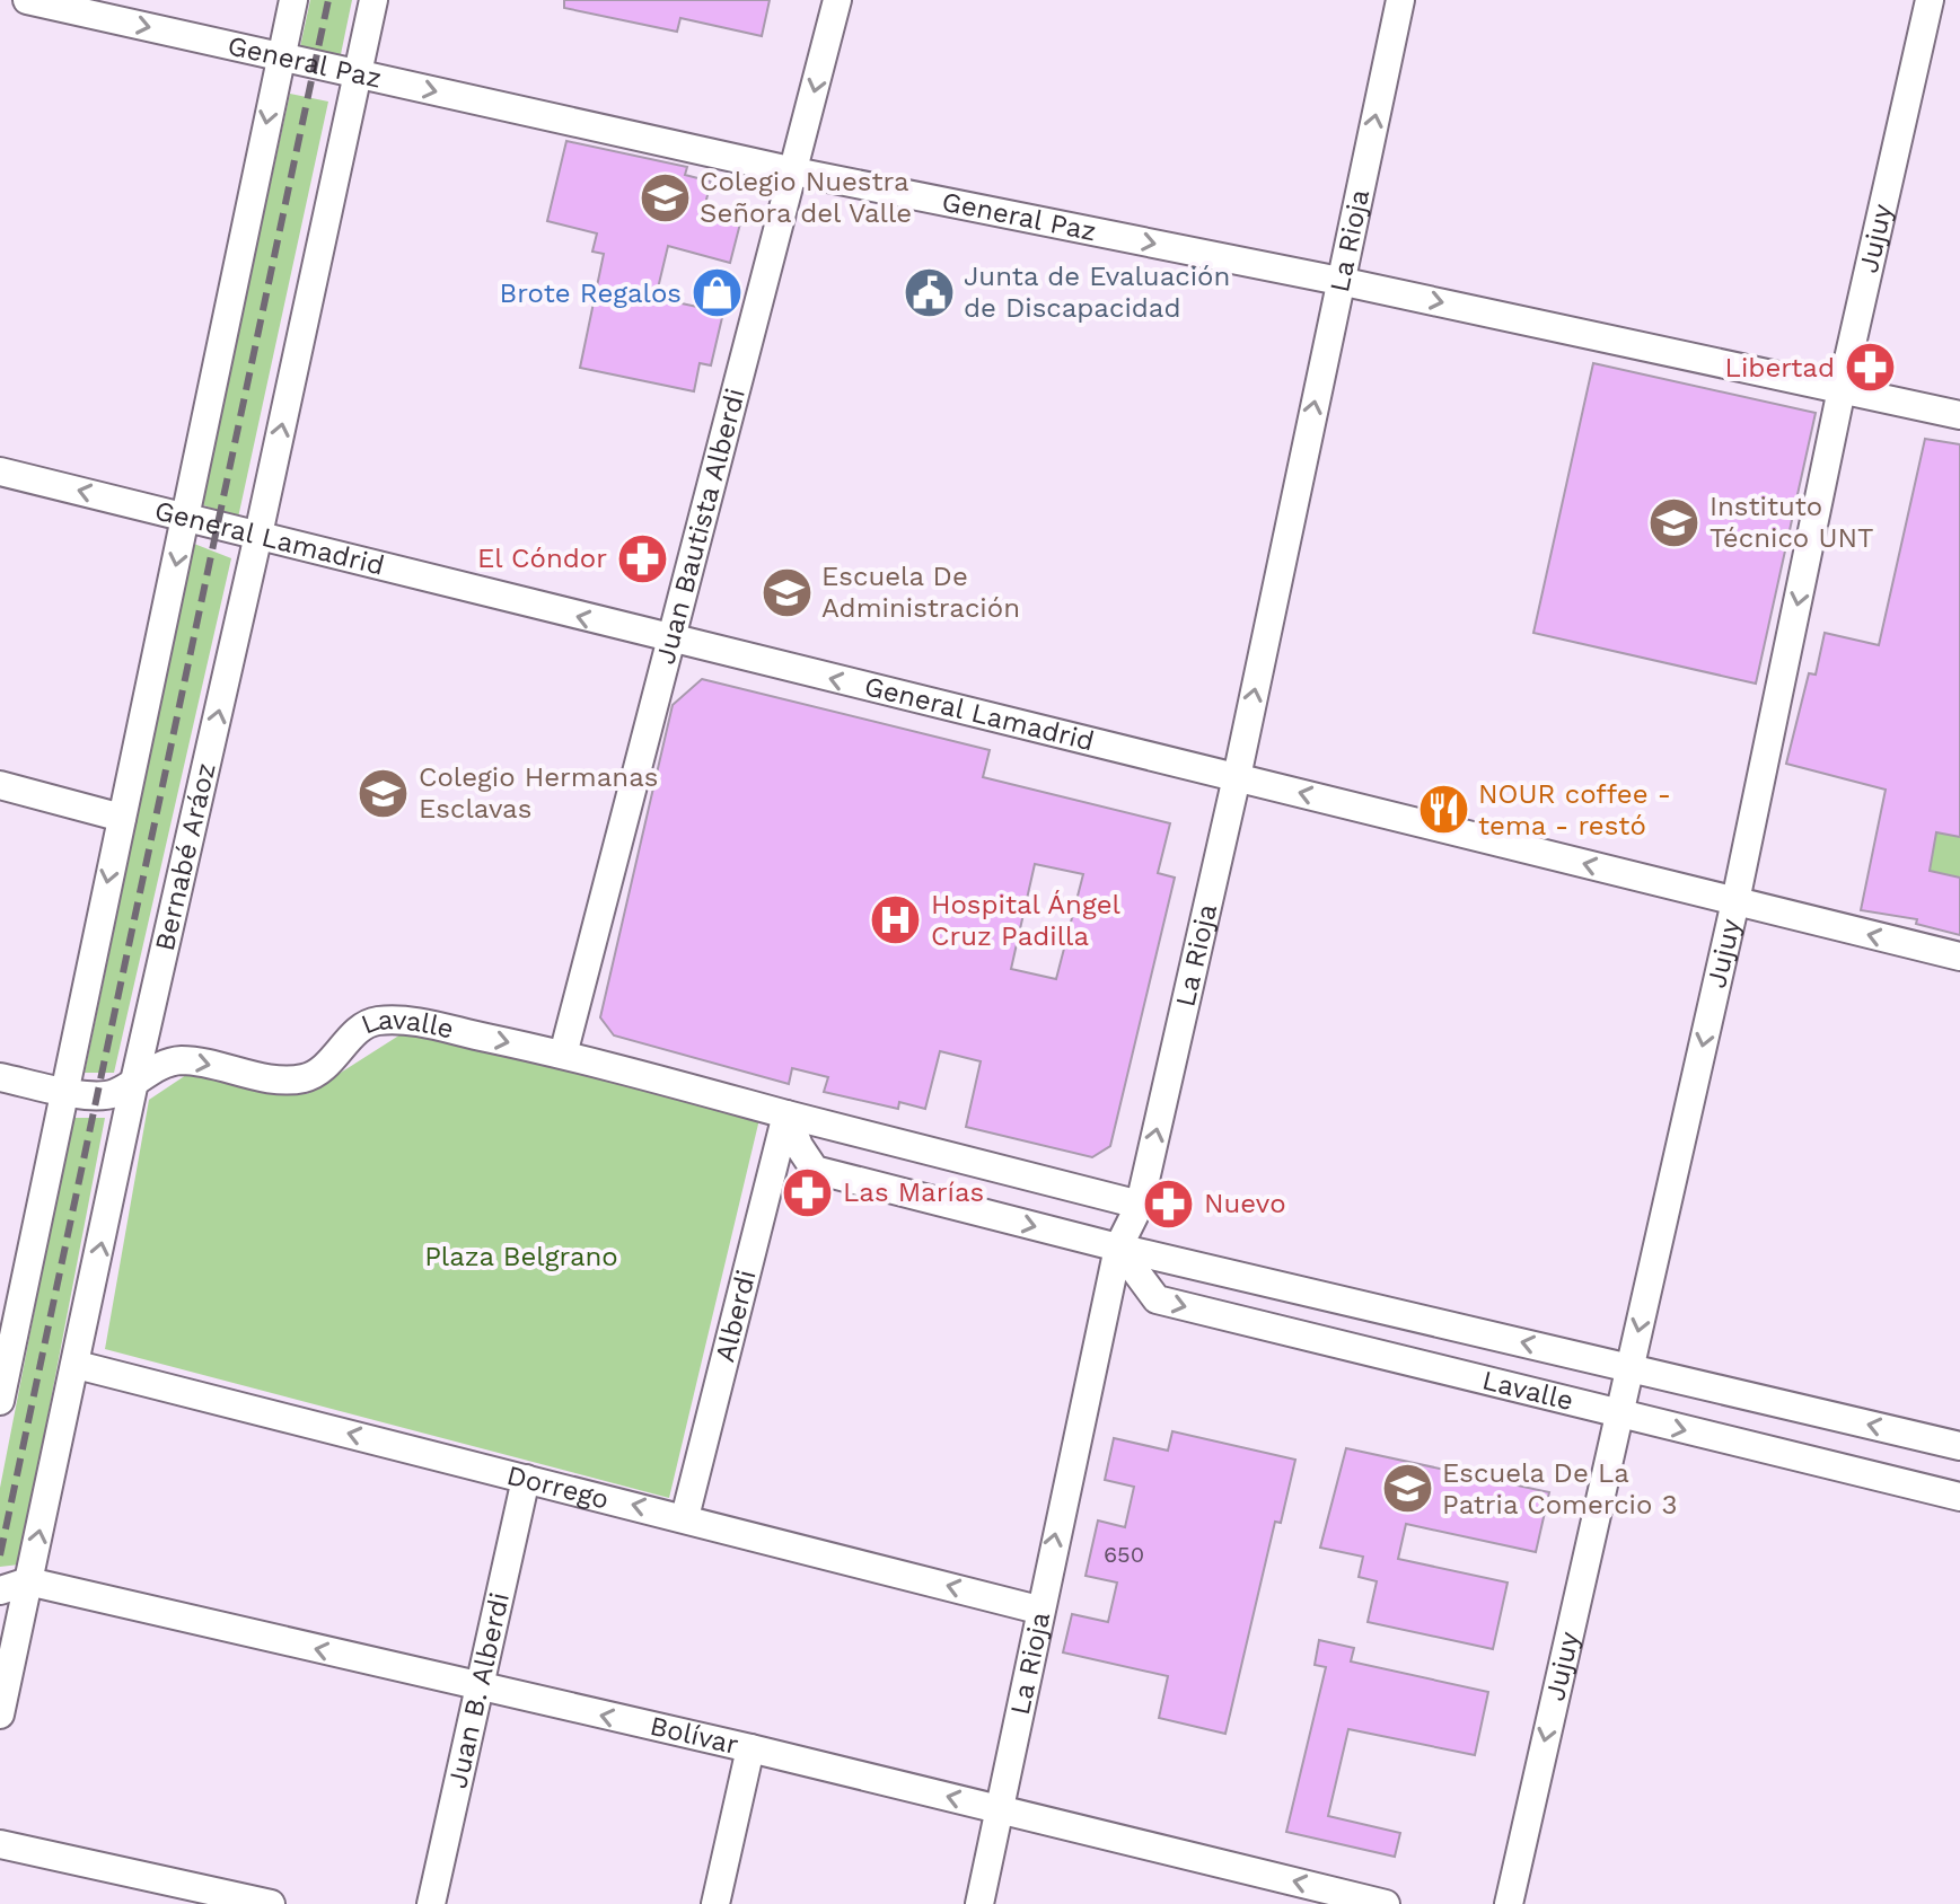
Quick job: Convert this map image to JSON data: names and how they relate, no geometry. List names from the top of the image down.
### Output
{
  "streets": {
    "street": [
      "General Paz",
      "Jujuy",
      "La Rioja",
      "Juan Bautista Alberdi",
      "General Lamadrid",
      "Bernabé Aráoz",
      "Lavalle",
      "Alberdi",
      "Dorrego",
      "Juan B. Alberdi",
      "Bolívar"
    ]
  },
  "crossings": [
    ["General Paz", "Jujuy"],
    ["General Paz", "La Rioja"],
    ["General Paz", "Juan Bautista Alberdi"],
    ["General Paz", "Bernabé Aráoz"],
    ["Jujuy", "General Lamadrid"],
    ["Jujuy", "Lavalle"],
    ["La Rioja", "General Lamadrid"],
    ["La Rioja", "Lavalle"],
    ["La Rioja", "Dorrego"],
    ["La Rioja", "Bolívar"],
    ["Juan Bautista Alberdi", "General Lamadrid"],
    ["Juan Bautista Alberdi", "Lavalle"],
    ["General Lamadrid", "Bernabé Aráoz"],
    ["Bernabé Aráoz", "Lavalle"],
    ["Bernabé Aráoz", "Dorrego"],
    ["Bernabé Aráoz", "Bolívar"],
    ["Lavalle", "Alberdi"],
    ["Alberdi", "Dorrego"],
    ["Dorrego", "Juan B. Alberdi"],
    ["Juan B. Alberdi", "Bolívar"]
  ],
  "one_way": [
    "General Paz",
    "Jujuy",
    "La Rioja",
    "General Lamadrid",
    "Dorrego",
    "Bolívar"
  ],
  "parks": ["Plaza Belgrano"],
  "places": {
    "school or university": [
      "Colegio Nuestra Señora del Valle",
      "Instituto Técnico UNT",
      "Escuela De Administración",
      "Colegio Hermanas Esclavas",
      "Escuela De La Patria Comercio 3"
    ],
    "public building": ["Junta de Evaluación de Discapacidad"],
    "shop": ["Brote Regalos"],
    "pharmacy": [
      "Libertad",
      "El Cóndor",
      "Las Marías",
      "Nuevo"
    ],
    "restaurant": ["NOUR coffee - tema - restó"],
    "hospital": ["Hospital Ángel Cruz Padilla"]
  },
  "house_numbers": ["650"]
}
